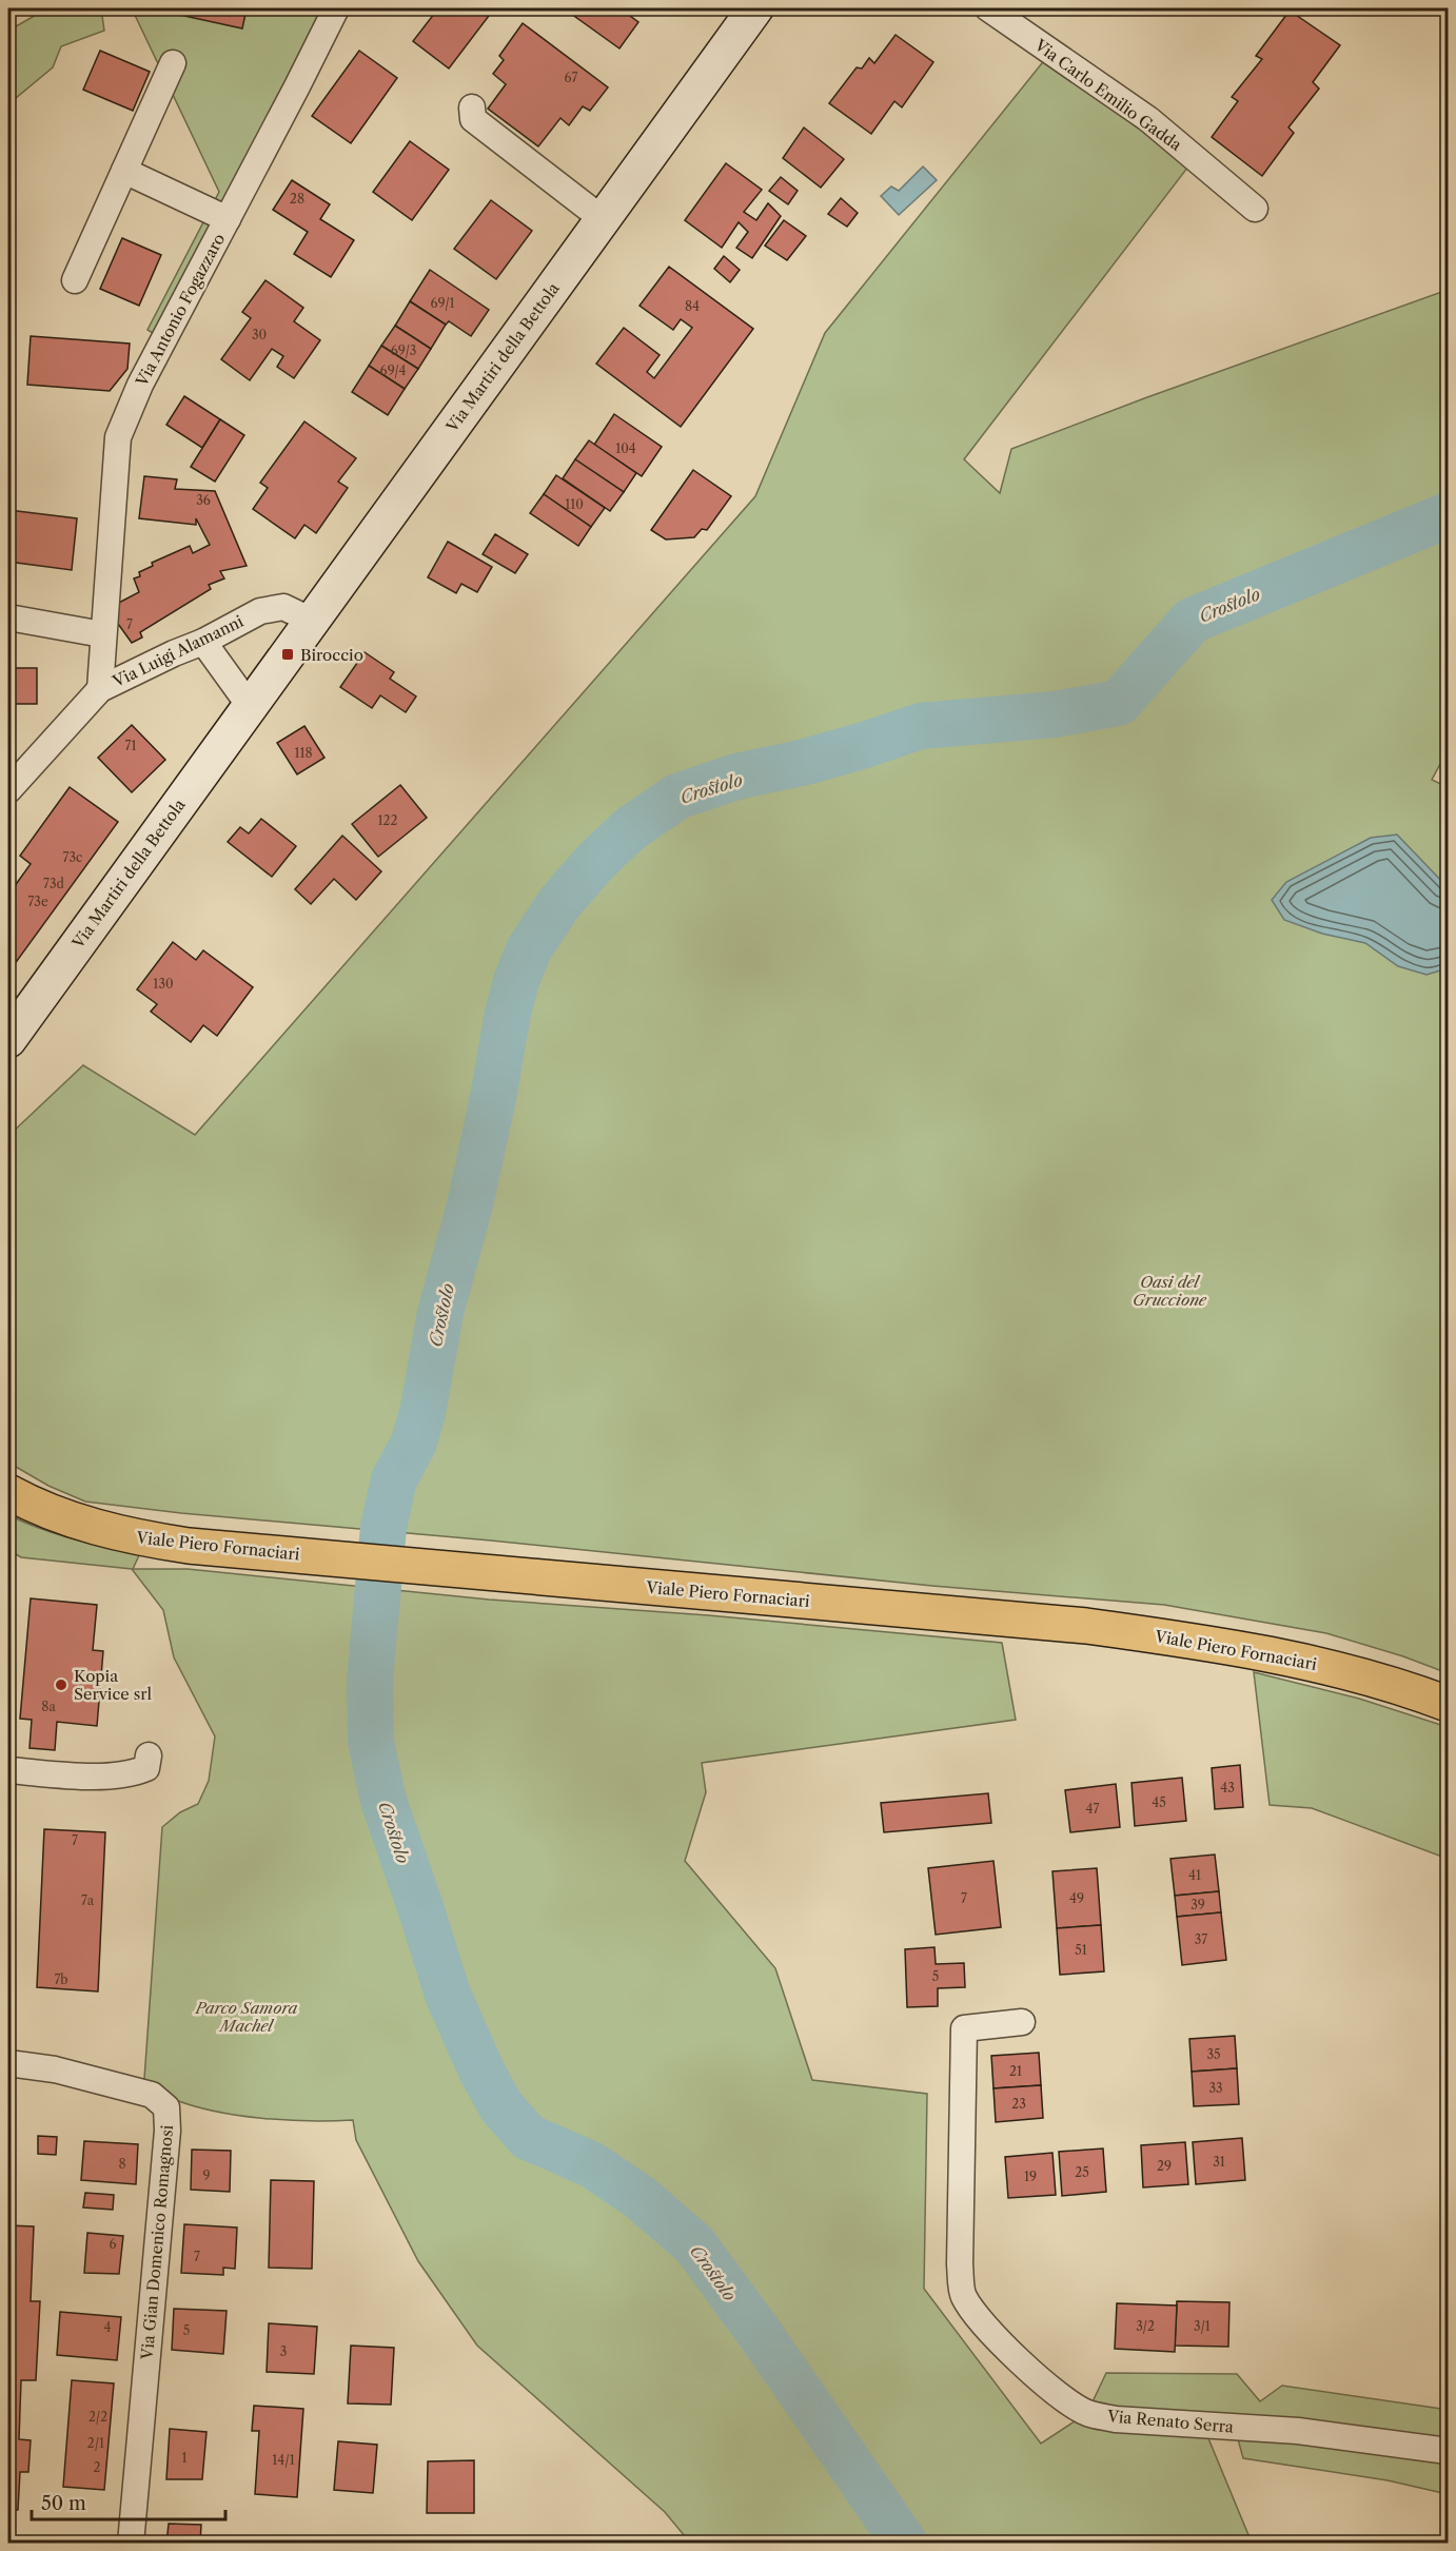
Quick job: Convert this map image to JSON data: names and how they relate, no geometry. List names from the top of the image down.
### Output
{
  "streets": {
    "main road": ["Via Martiri della Bettola", "Viale Piero Fornaciari"],
    "street": [
      "Via Carlo Emilio Gadda",
      "Via Antonio Fogazzaro",
      "Via Luigi Alamanni",
      "Via Gian Domenico Romagnosi",
      "Via Renato Serra"
    ]
  },
  "crossings": [
    ["Via Antonio Fogazzaro", "Via Luigi Alamanni"],
    ["Via Martiri della Bettola", "Via Luigi Alamanni"]
  ],
  "water": ["Crostolo"],
  "parks": ["Oasi del Gruccione", "Parco Samora Machel"],
  "places": {
    "transit": ["Biroccio"],
    "other": ["Kopia Service srl"]
  },
  "house_numbers": [
    "67",
    "28",
    "69/1",
    "84",
    "30",
    "69/3",
    "69/4",
    "104",
    "36",
    "110",
    "7",
    "71",
    "118",
    "122",
    "73c",
    "73d",
    "73e",
    "130",
    "8a",
    "43",
    "45",
    "47",
    "7",
    "41",
    "7",
    "49",
    "7a",
    "39",
    "37",
    "51",
    "5",
    "7b",
    "35",
    "21",
    "33",
    "23",
    "31",
    "8",
    "29",
    "25",
    "9",
    "19",
    "6",
    "7",
    "3/2",
    "3/1",
    "4",
    "5",
    "3",
    "2/2",
    "2/1",
    "1",
    "14/1",
    "2"
  ],
  "scale_bar": "50 m"
}
